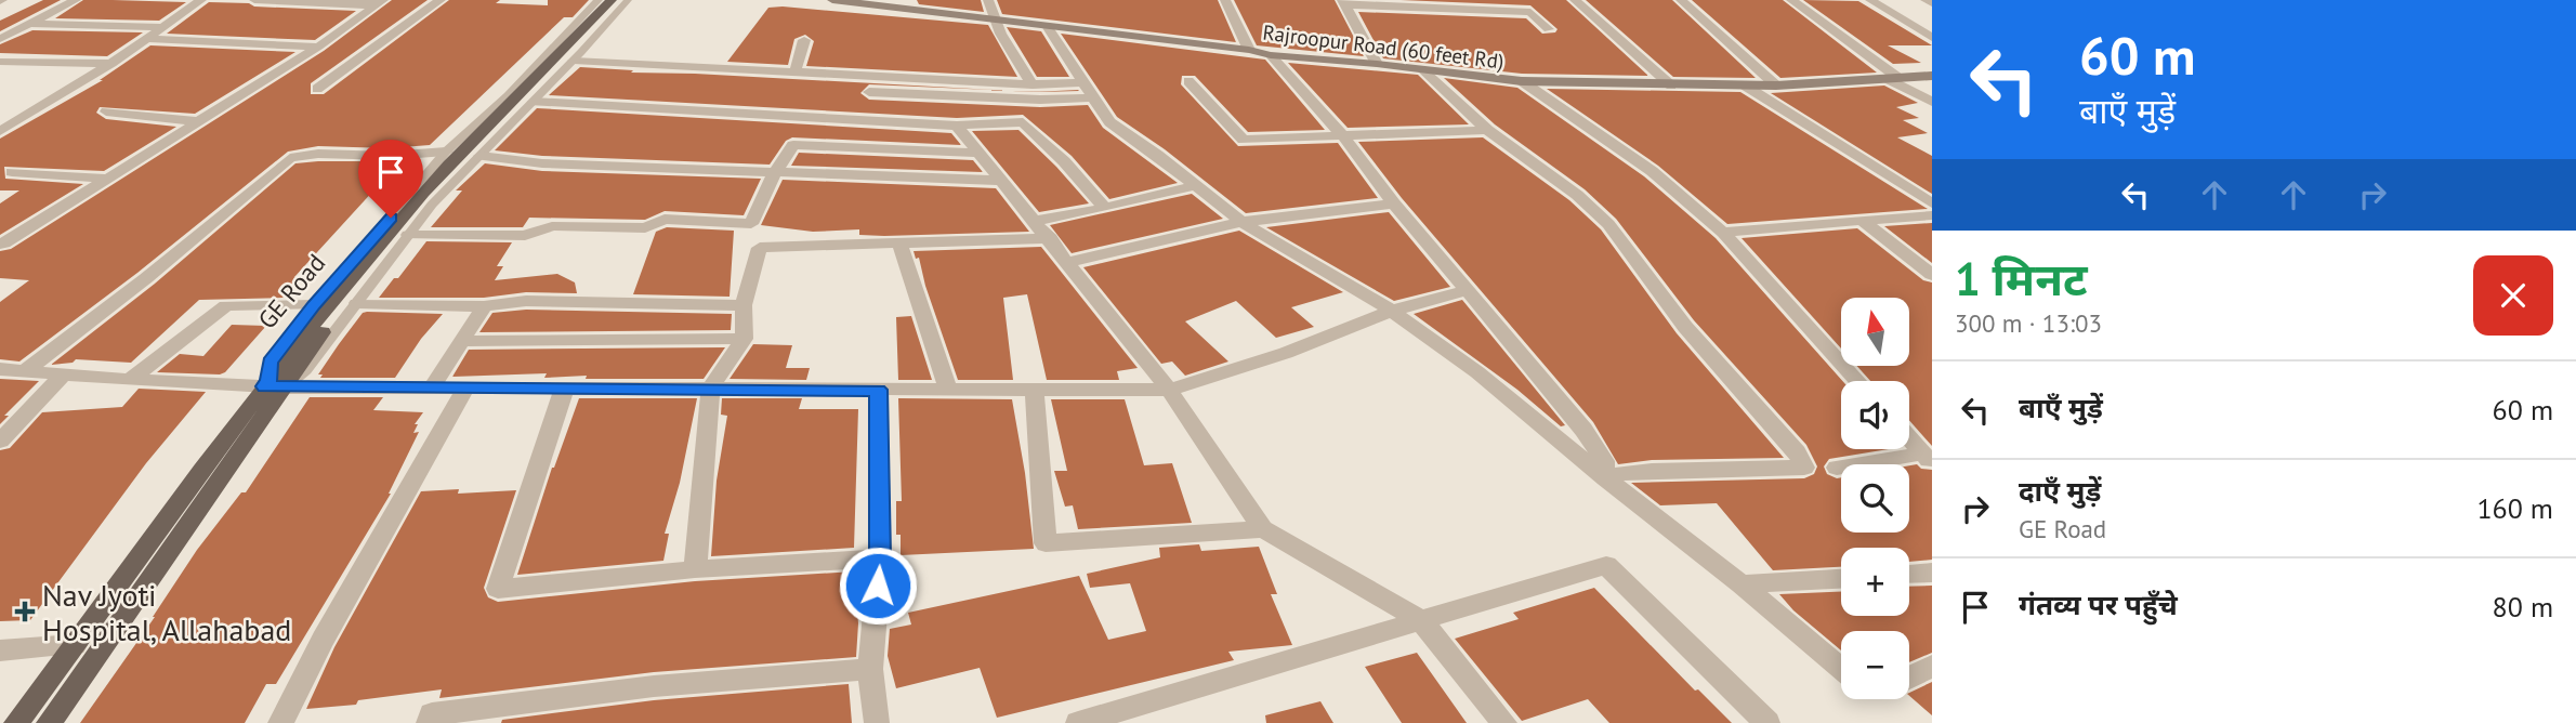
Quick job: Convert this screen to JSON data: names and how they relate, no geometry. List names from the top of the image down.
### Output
{
  "streets": {
    "main road": ["Rajroopur Road (60 feet Rd)", "GE Road"]
  },
  "places": {
    "health": ["Nav Jyoti Hospital, Allahabad"]
  },
  "north": "top",
  "page": {
    "turn": ["60 m", "बाएँ मुड़ें"],
    "heading": ["1 मिनट", "300 m · 13:03"],
    "map_buttons": ["+", "−"],
    "list": [
      {
        "name": "बाएँ मुड़ें",
        "value": "60 m"
      },
      {
        "name": "दाएँ मुड़ें",
        "note": "GE Road",
        "value": "160 m"
      },
      {
        "name": "गंतव्य पर पहुँचे",
        "value": "80 m"
      }
    ]
  }
}
